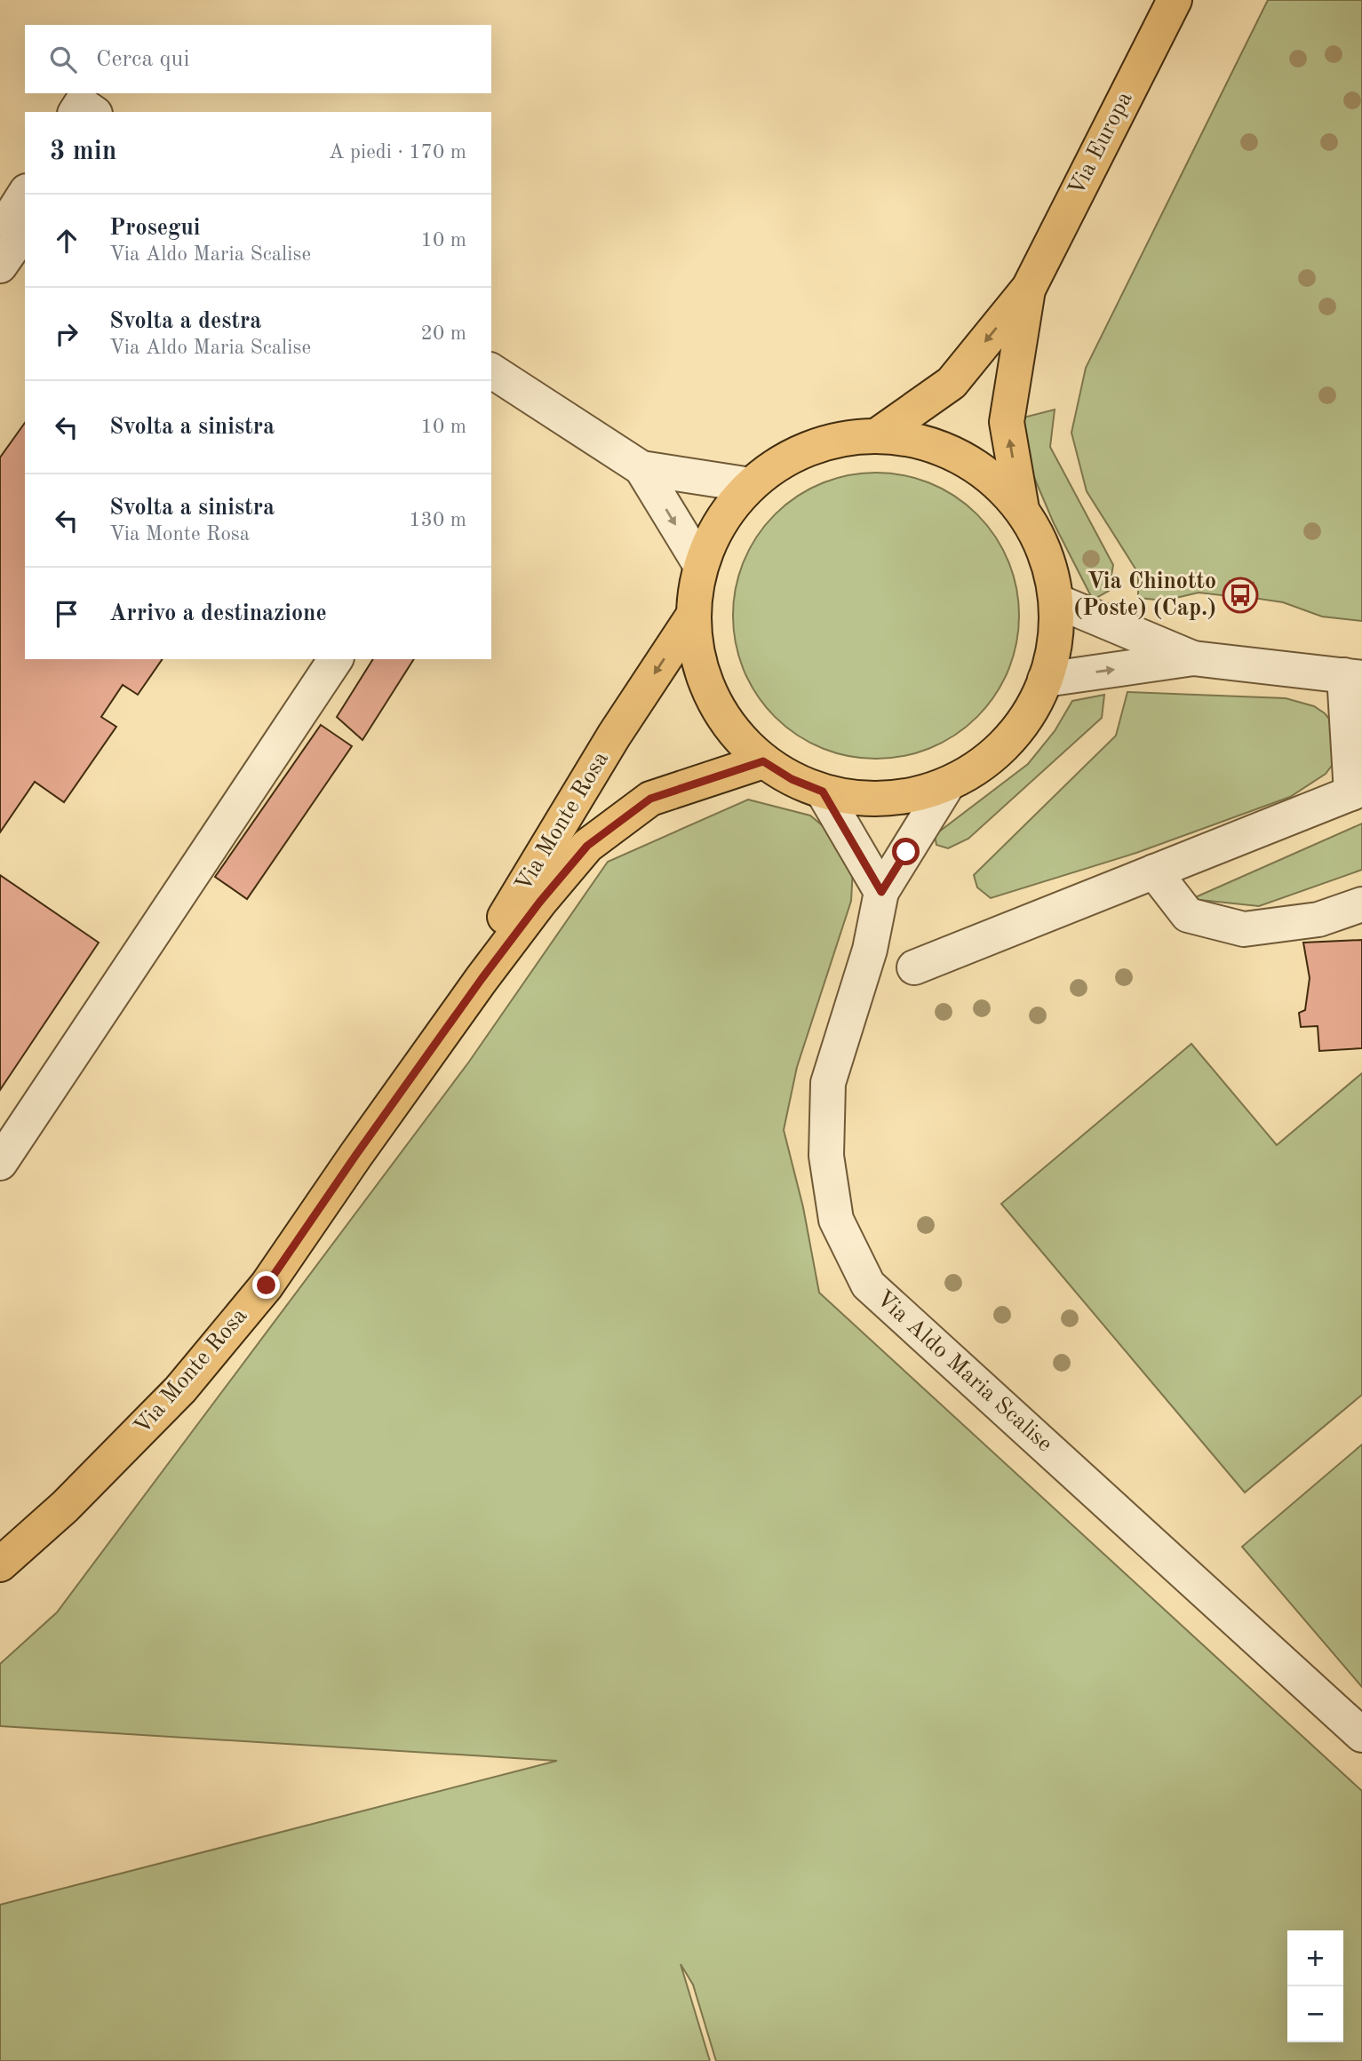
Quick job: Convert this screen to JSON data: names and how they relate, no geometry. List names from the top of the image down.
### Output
{
  "streets": {
    "main road": ["Via Europa", "Via Monte Rosa"],
    "street": ["Via Aldo Maria Scalise"]
  },
  "places": {
    "bus stop": ["Via Chinotto (Poste) (Cap.)"]
  },
  "page": {
    "search": "Cerca qui",
    "heading": ["3 min", "A piedi · 170 m"],
    "list": [
      ["Prosegui", "Via Aldo Maria Scalise", "10 m"],
      ["Svolta a destra", "Via Aldo Maria Scalise", "20 m"],
      ["Svolta a sinistra", "10 m"],
      ["Svolta a sinistra", "Via Monte Rosa", "130 m"],
      "Arrivo a destinazione"
    ],
    "map_buttons": ["+", "−"]
  }
}
